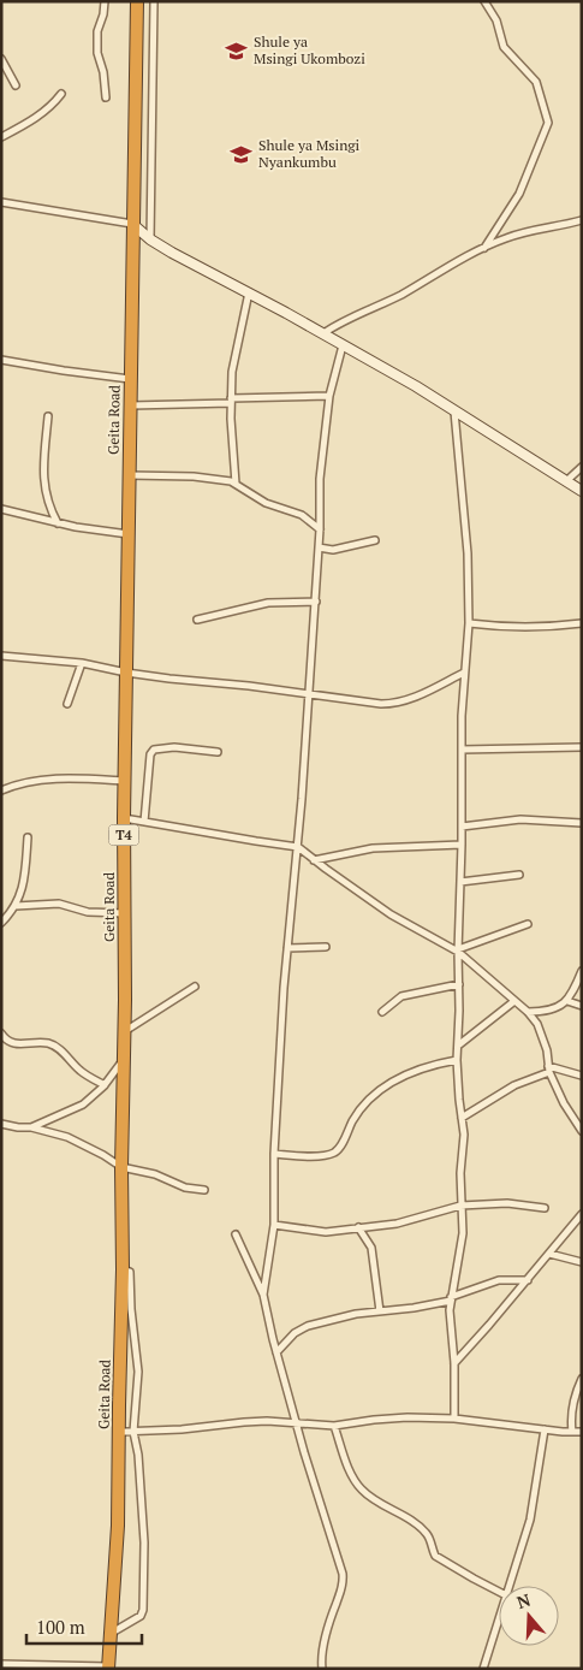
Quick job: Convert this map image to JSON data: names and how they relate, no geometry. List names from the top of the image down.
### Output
{
  "streets": {
    "highway": ["Geita Road", "T4"]
  },
  "places": {
    "school or university": ["Shule ya Msingi Ukombozi", "Shule ya Msingi Nyankumbu"]
  },
  "scale_bar": "100 m",
  "north": "top"
}
